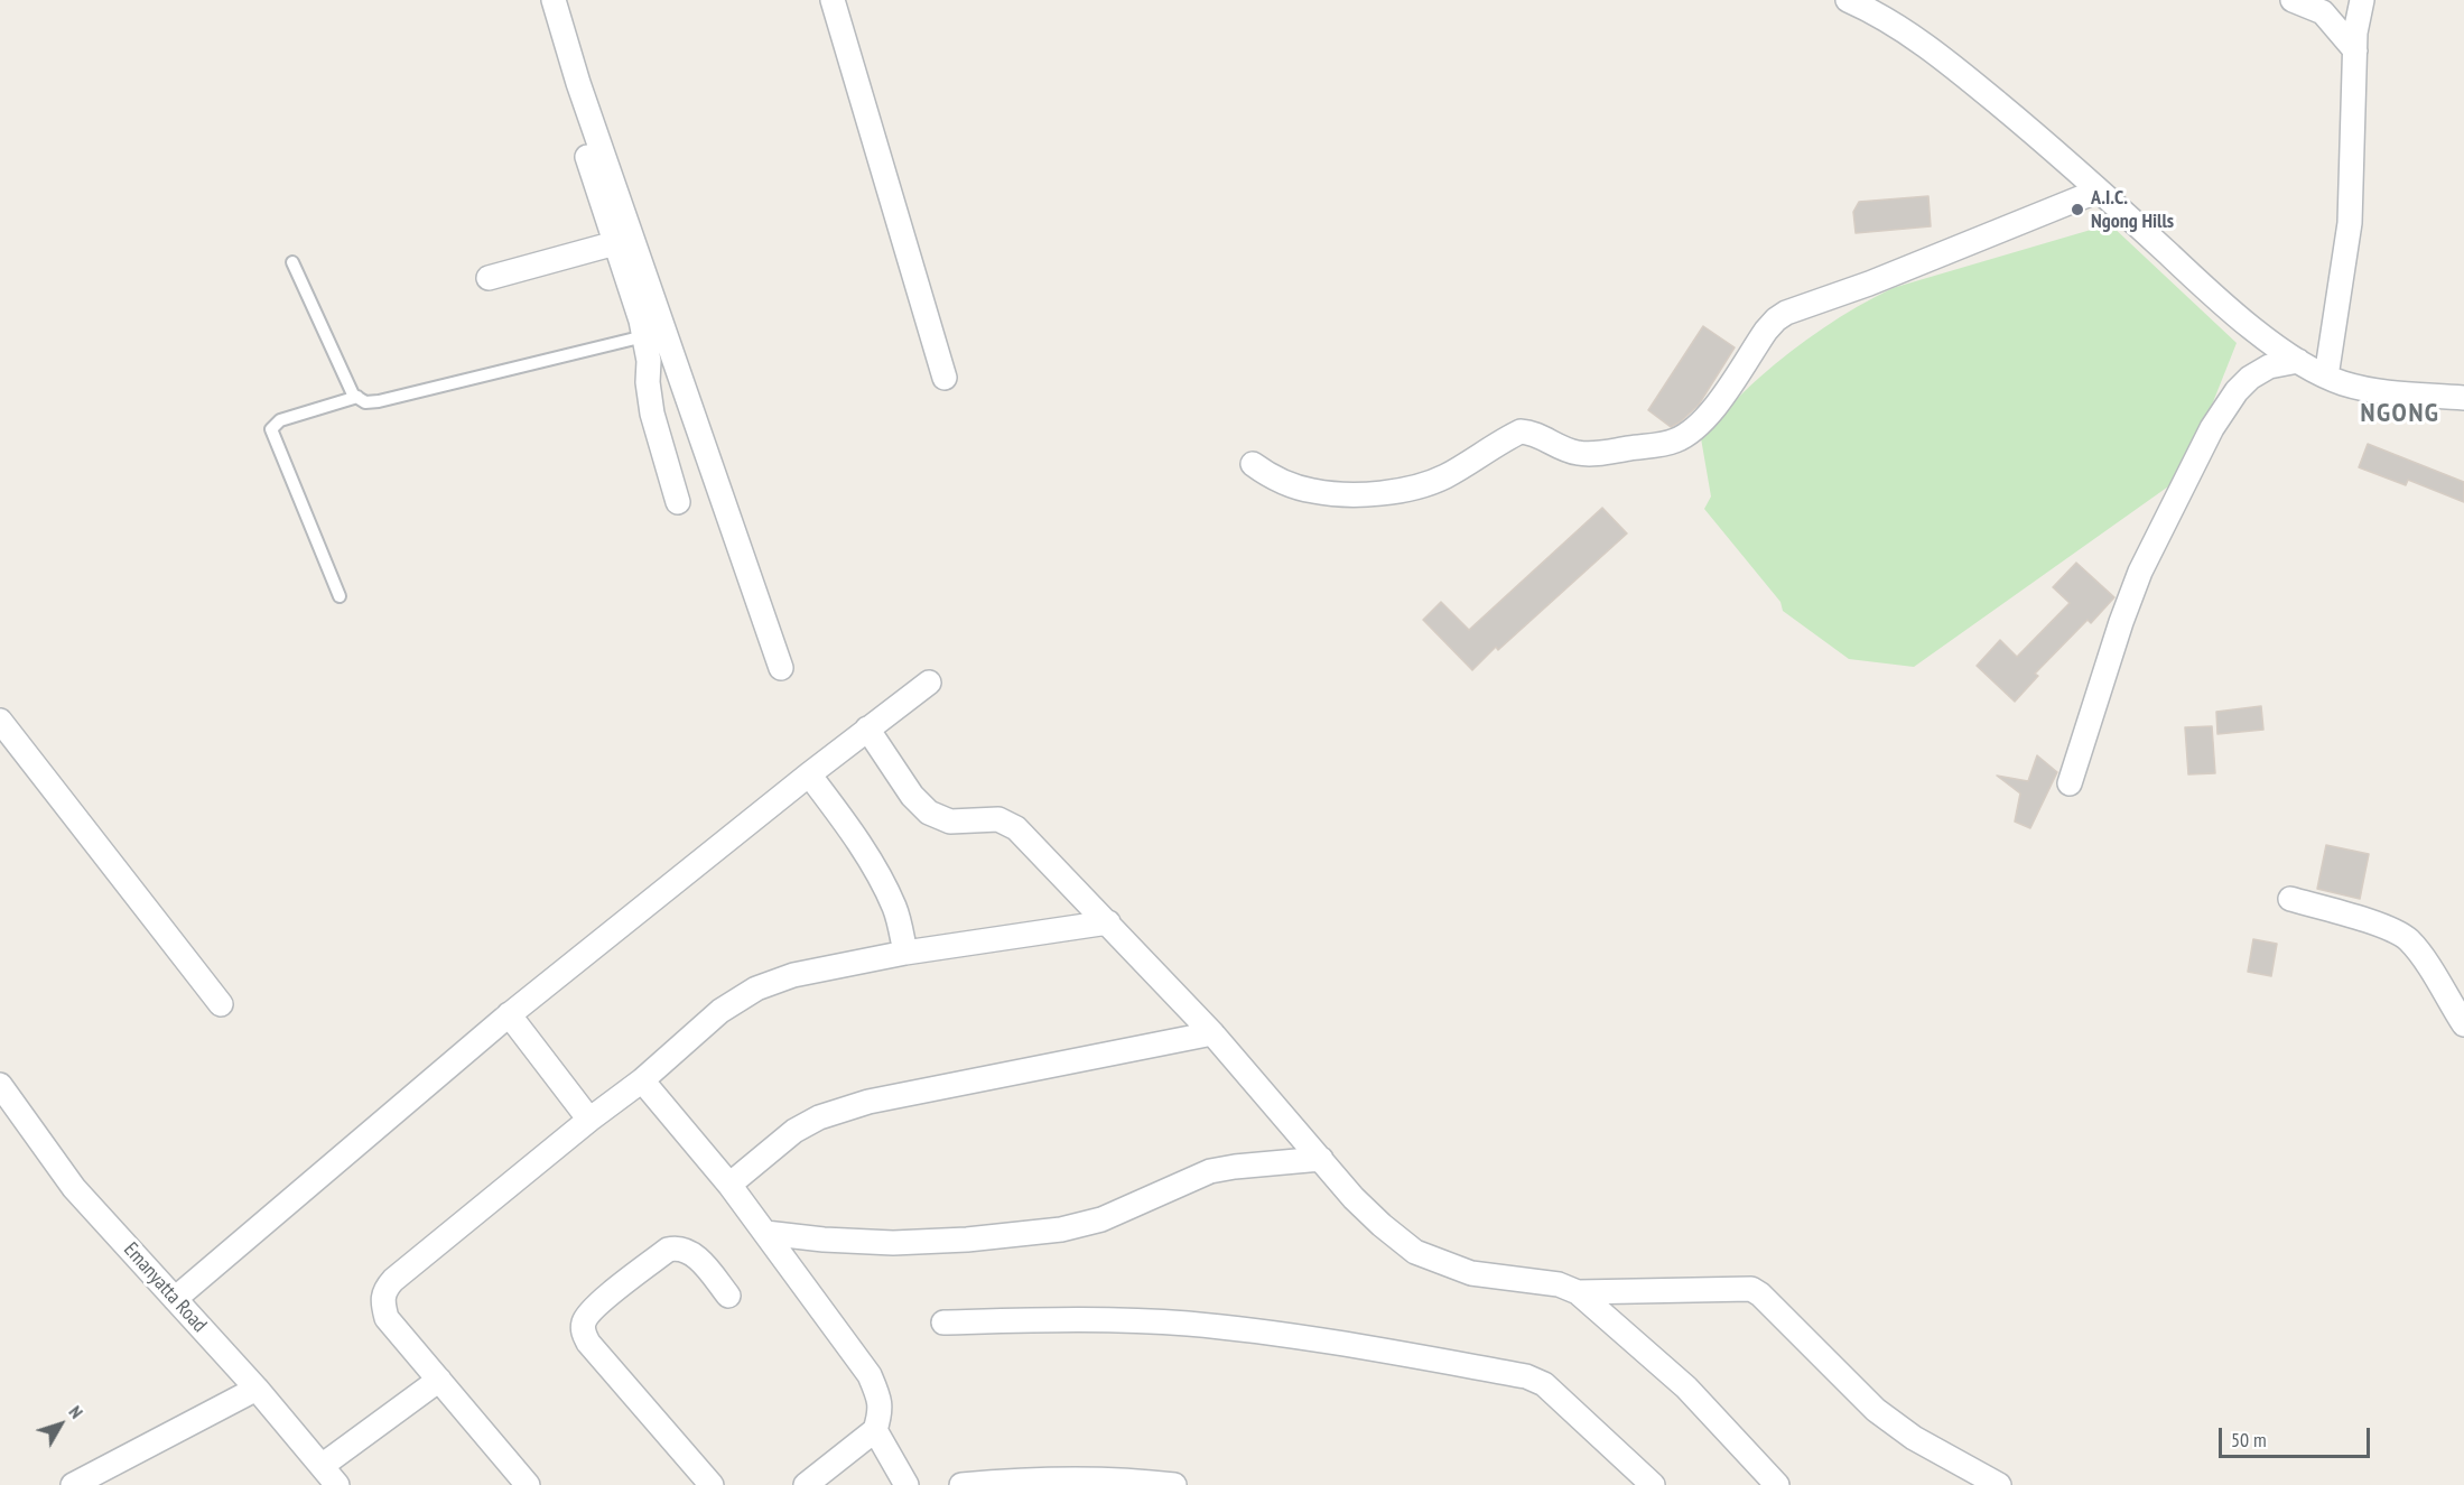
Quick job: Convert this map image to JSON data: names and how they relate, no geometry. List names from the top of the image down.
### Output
{
  "streets": {
    "street": ["Emanyatta Road"]
  },
  "districts": ["NGONG"],
  "places": ["A.I.C. Ngong Hills"],
  "scale_bar": "50 m",
  "north": "top right"
}
